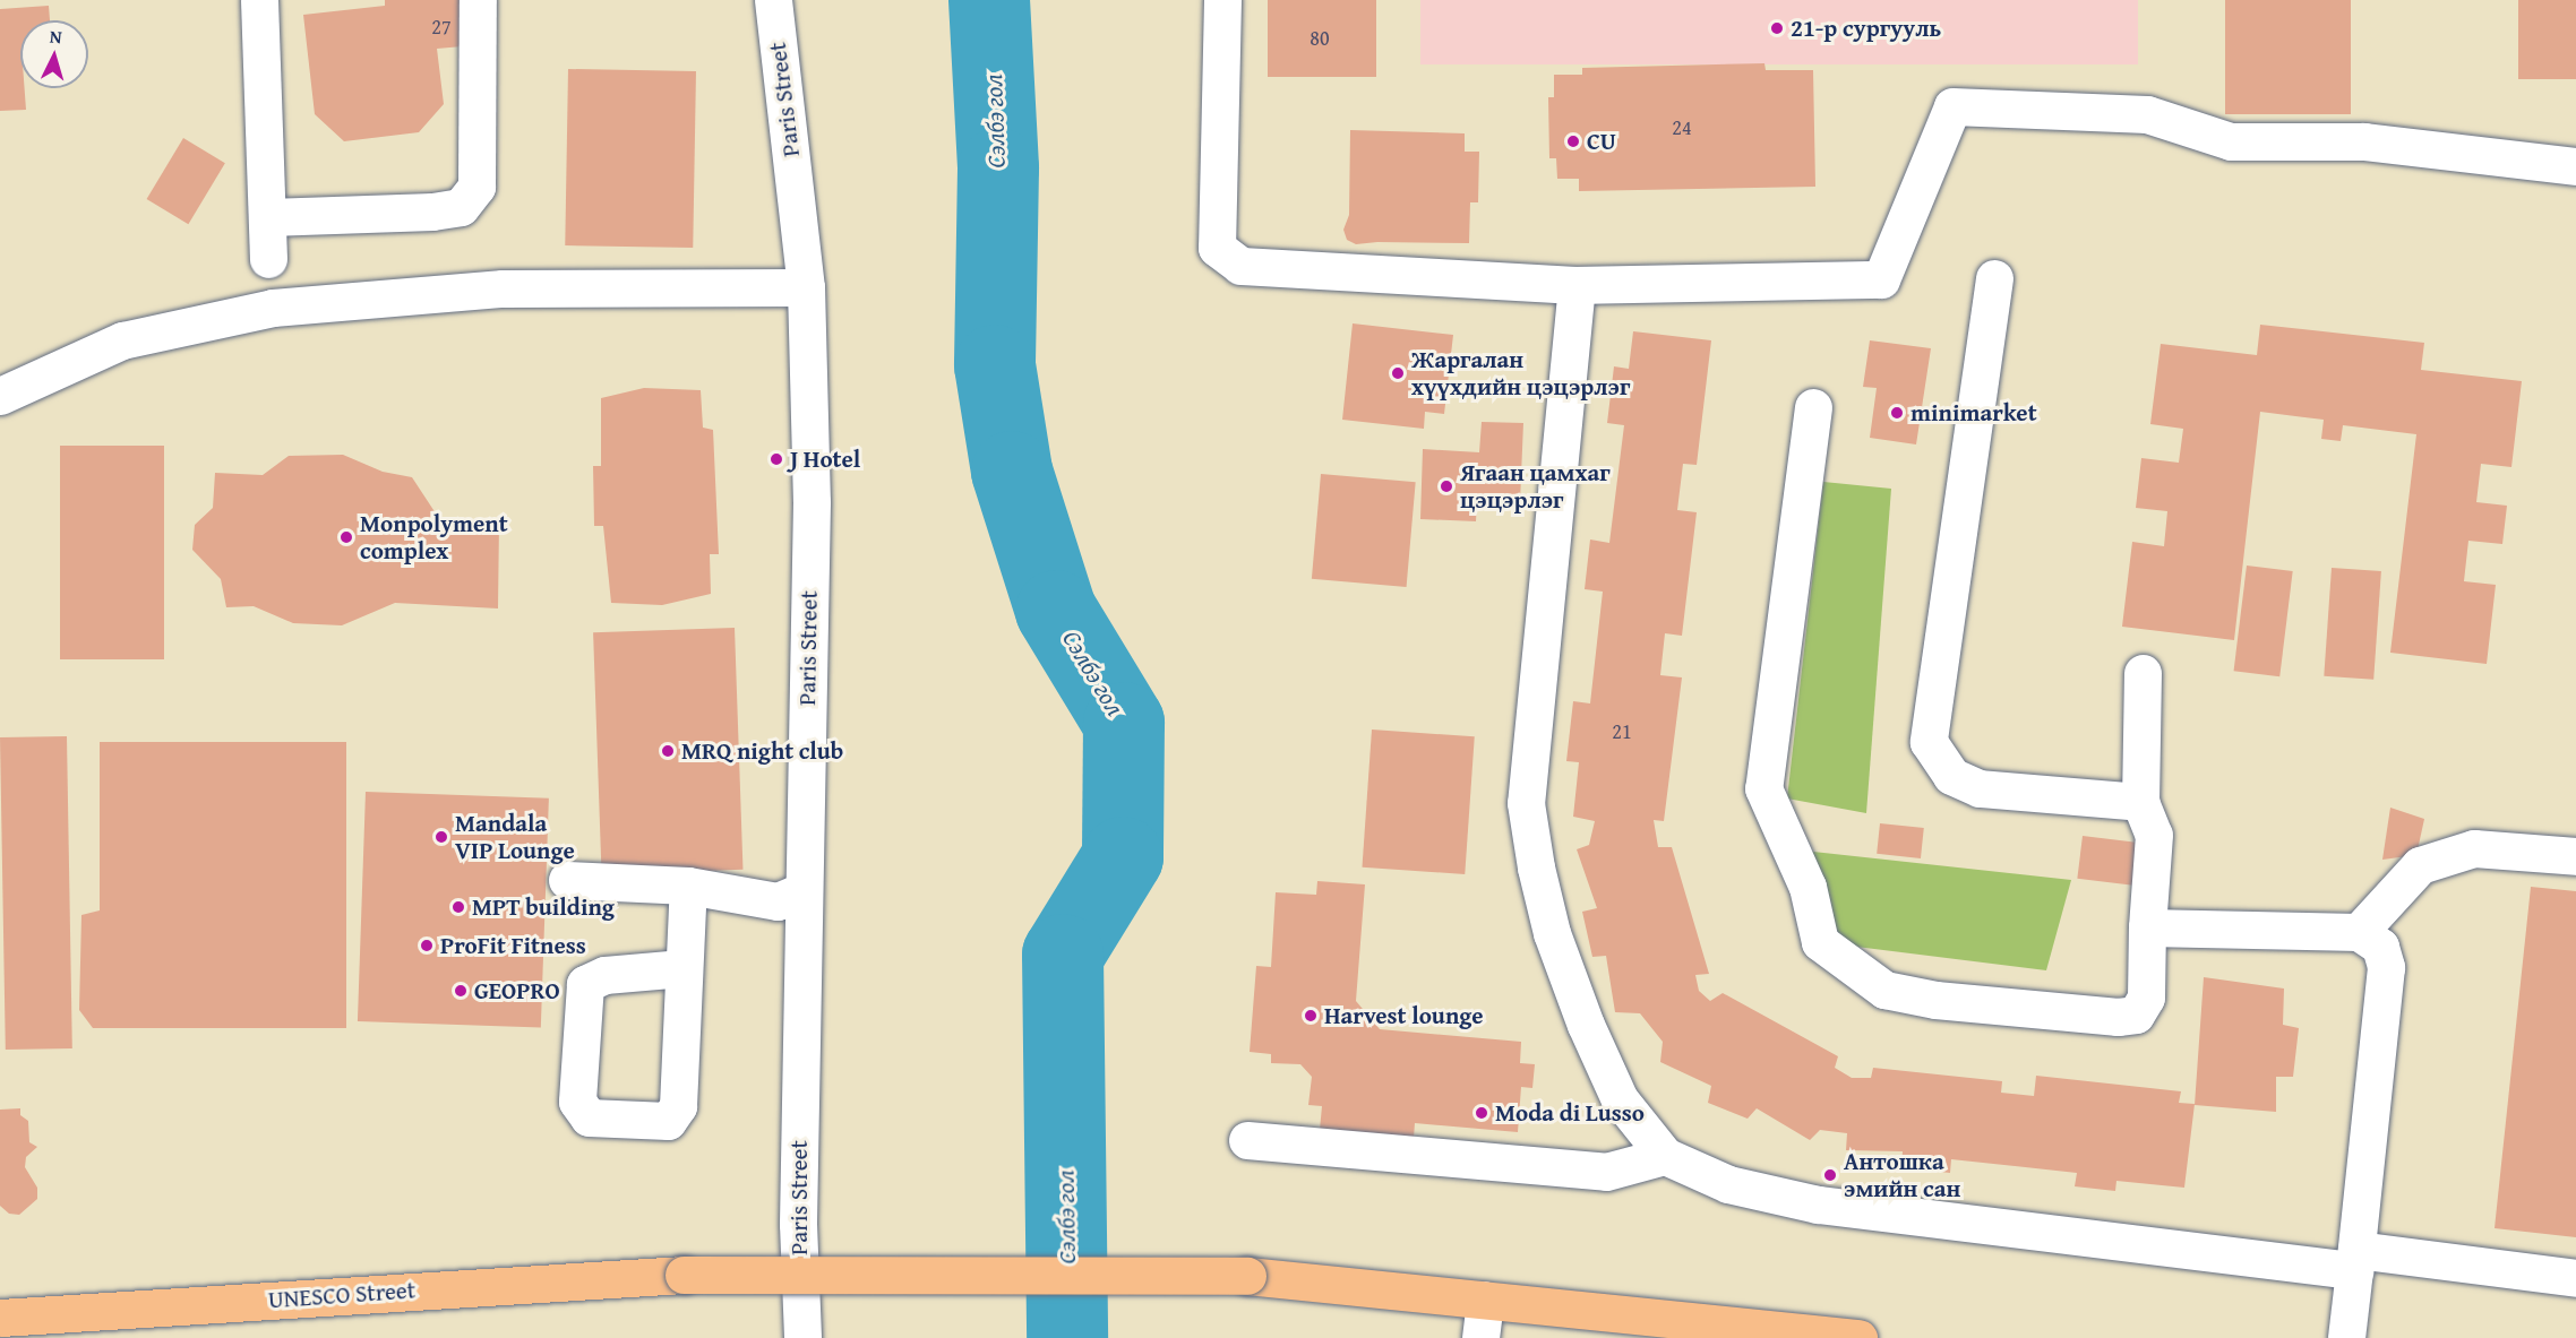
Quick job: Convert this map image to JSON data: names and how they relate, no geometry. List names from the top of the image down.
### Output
{
  "streets": {
    "main road": ["UNESCO Street"],
    "street": ["Paris Street"]
  },
  "water": ["Сэлбэ гол"],
  "places": [
    "21-р сургууль",
    "CU",
    "Жаргалан хүүхдийн цэцэрлэг",
    "minimarket",
    "J Hotel",
    "Ягаан цамхаг цэцэрлэг",
    "Monpolyment complex",
    "MRQ night club",
    "Mandala VIP Lounge",
    "MPT building",
    "ProFit Fitness",
    "GEOPRO",
    "Harvest lounge",
    "Moda di Lusso",
    "Антошка эмийн сан"
  ],
  "house_numbers": [
    "27",
    "80",
    "24",
    "21"
  ],
  "north": "top"
}
